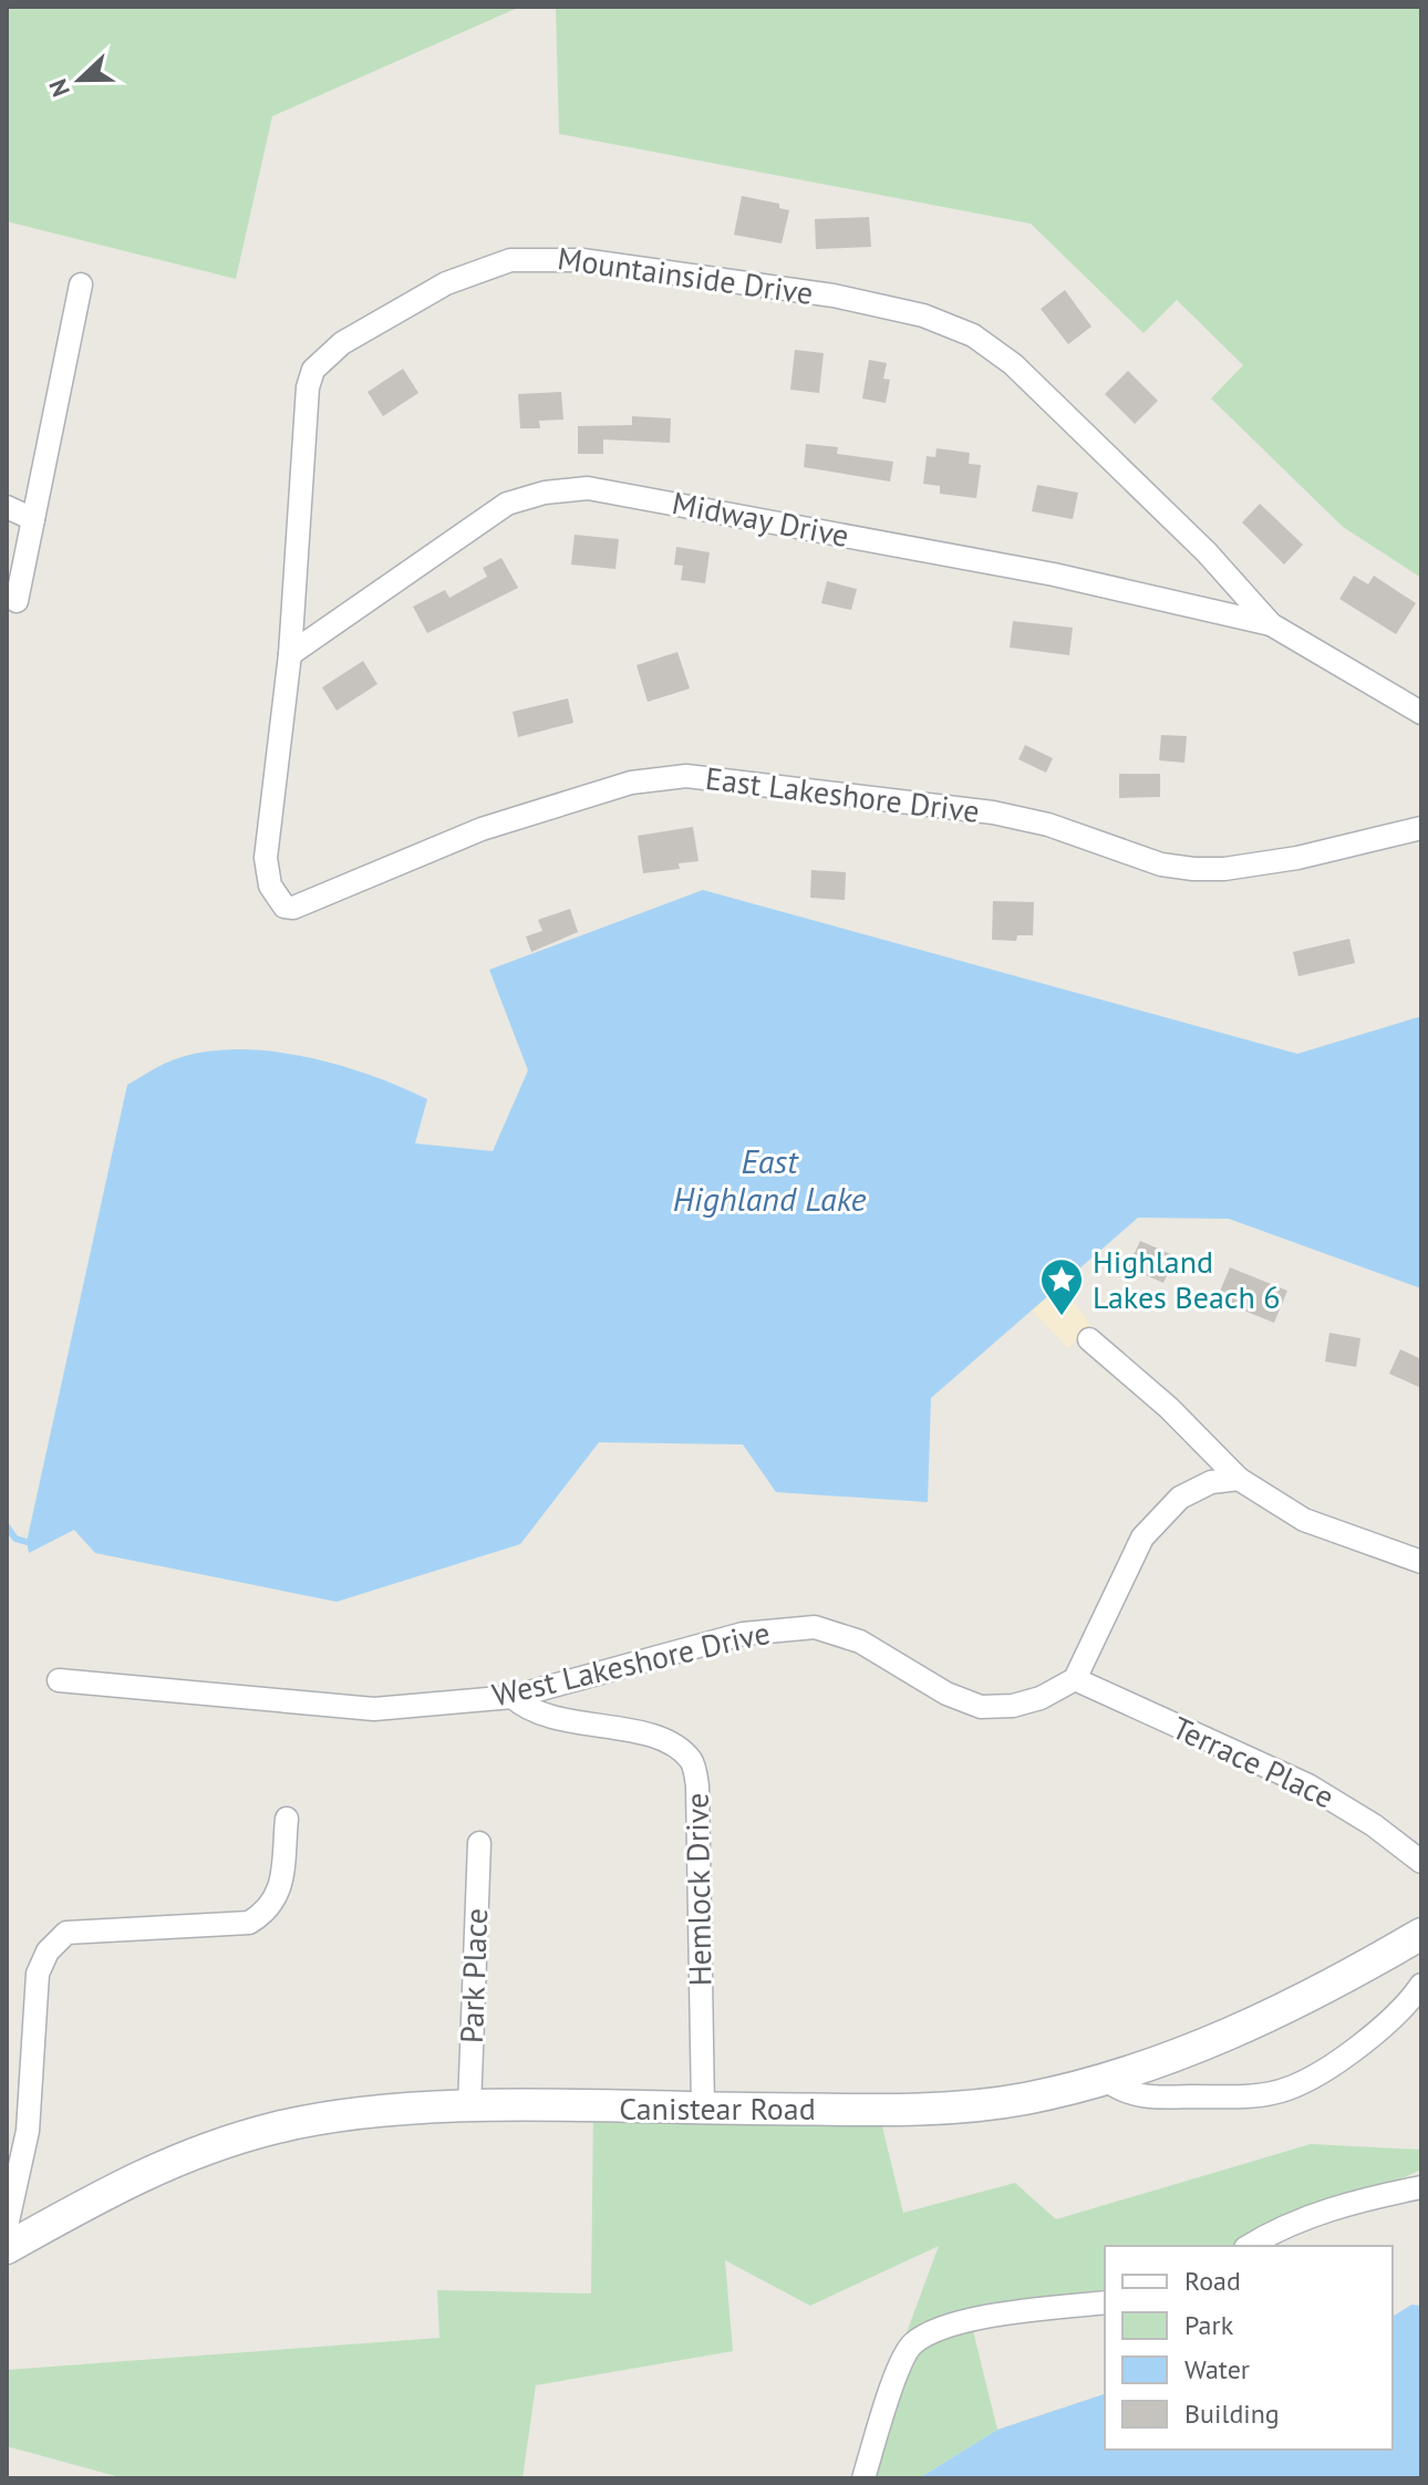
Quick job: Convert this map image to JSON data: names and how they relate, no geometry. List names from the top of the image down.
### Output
{
  "streets": {
    "street": [
      "Mountainside Drive",
      "Midway Drive",
      "East Lakeshore Drive",
      "West Lakeshore Drive",
      "Terrace Place",
      "Hemlock Drive",
      "Park Place",
      "Canistear Road"
    ]
  },
  "crossings": [
    ["Mountainside Drive", "Midway Drive"],
    ["Mountainside Drive", "East Lakeshore Drive"],
    ["West Lakeshore Drive", "Terrace Place"],
    ["West Lakeshore Drive", "Hemlock Drive"],
    ["Hemlock Drive", "Canistear Road"],
    ["Park Place", "Canistear Road"]
  ],
  "water": ["East Highland Lake"],
  "places": {
    "place": ["Highland Lakes Beach 6"]
  },
  "legend": [
    "Road",
    "Park",
    "Water",
    "Building"
  ],
  "north": "left"
}
